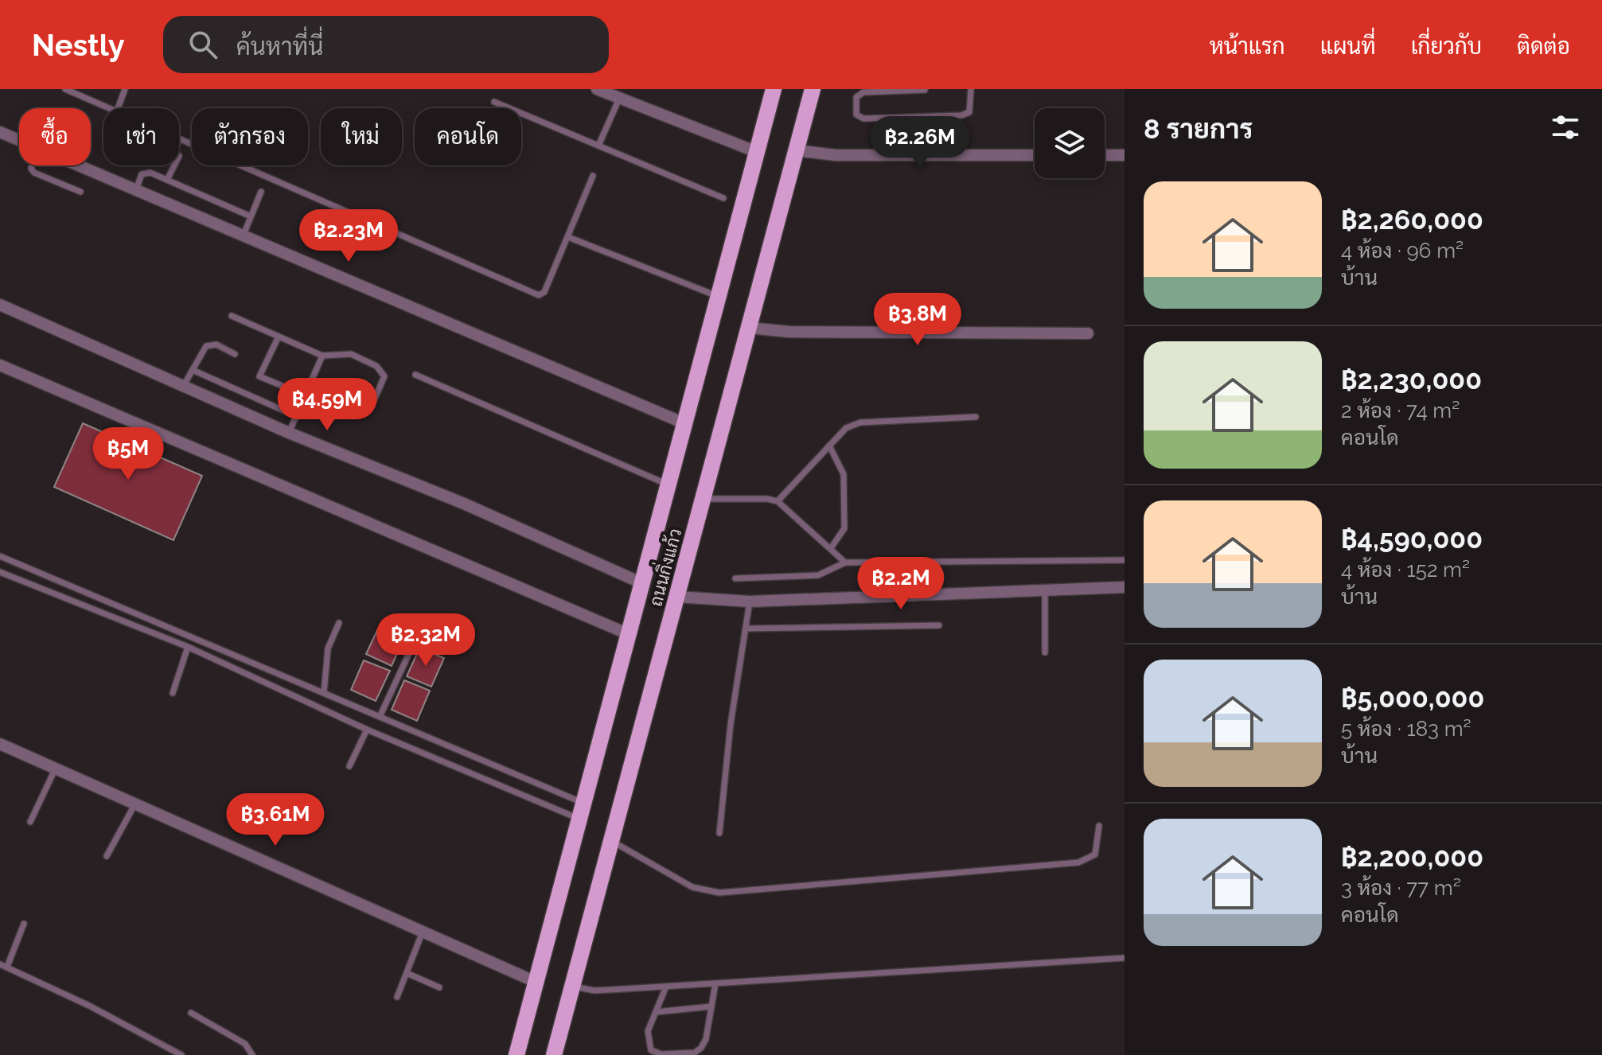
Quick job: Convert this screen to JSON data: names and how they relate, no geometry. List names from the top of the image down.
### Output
{
  "streets": {
    "main road": ["ถนนกิ่งแก้ว"]
  },
  "page": {
    "header": "Nestly",
    "search": "ค้นหาที่นี่",
    "nav": [
      "หน้าแรก",
      "แผนที่",
      "เกี่ยวกับ",
      "ติดต่อ"
    ],
    "heading": "8 รายการ",
    "chip": [
      "ซื้อ",
      "เช่า",
      "ตัวกรอง",
      "ใหม่",
      "คอนโด"
    ],
    "price": [
      "฿2.26M",
      "฿2.23M",
      "฿3.8M",
      "฿4.59M",
      "฿5M",
      "฿2.2M",
      "฿2.32M",
      "฿3.61M"
    ],
    "list": [
      {
        "name": "฿2,260,000",
        "note": "4 ห้อง · 96 m² · บ้าน"
      },
      {
        "name": "฿2,230,000",
        "note": "2 ห้อง · 74 m² · คอนโด"
      },
      {
        "name": "฿4,590,000",
        "note": "4 ห้อง · 152 m² · บ้าน"
      },
      {
        "name": "฿5,000,000",
        "note": "5 ห้อง · 183 m² · บ้าน"
      },
      {
        "name": "฿2,200,000",
        "note": "3 ห้อง · 77 m² · คอนโด"
      }
    ]
  }
}
